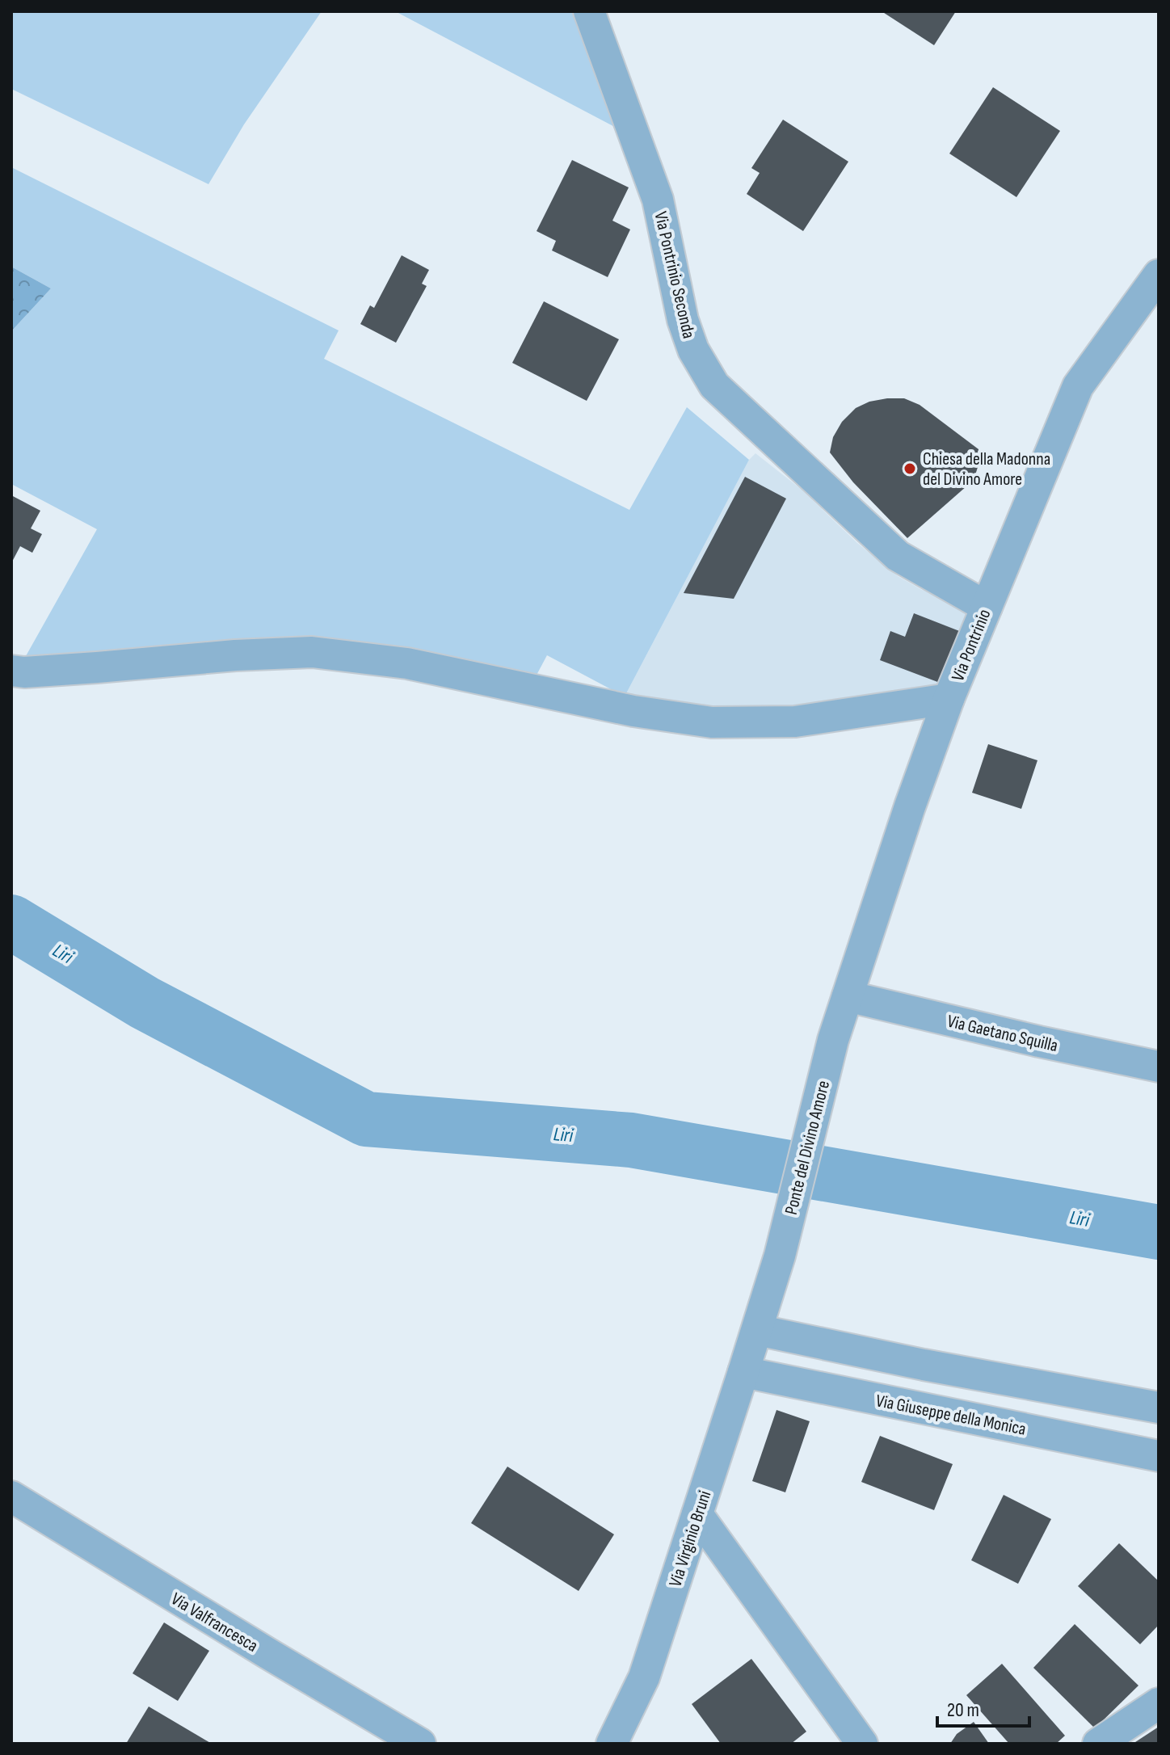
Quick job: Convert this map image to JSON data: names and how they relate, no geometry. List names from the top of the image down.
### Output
{
  "streets": {
    "street": [
      "Via Pontrinio Seconda",
      "Via Pontrinio",
      "Via Gaetano Squilla",
      "Ponte del Divino Amore",
      "Via Giuseppe della Monica",
      "Via Virginio Bruni",
      "Via Valfrancesca"
    ]
  },
  "crossings": [
    ["Via Pontrinio Seconda", "Via Pontrinio"],
    ["Via Pontrinio", "Via Gaetano Squilla"],
    ["Via Pontrinio", "Ponte del Divino Amore"],
    ["Ponte del Divino Amore", "Via Virginio Bruni"],
    ["Via Giuseppe della Monica", "Via Virginio Bruni"]
  ],
  "water": ["Liri"],
  "places": ["Chiesa della Madonna del Divino Amore"],
  "scale_bar": "20 m"
}
